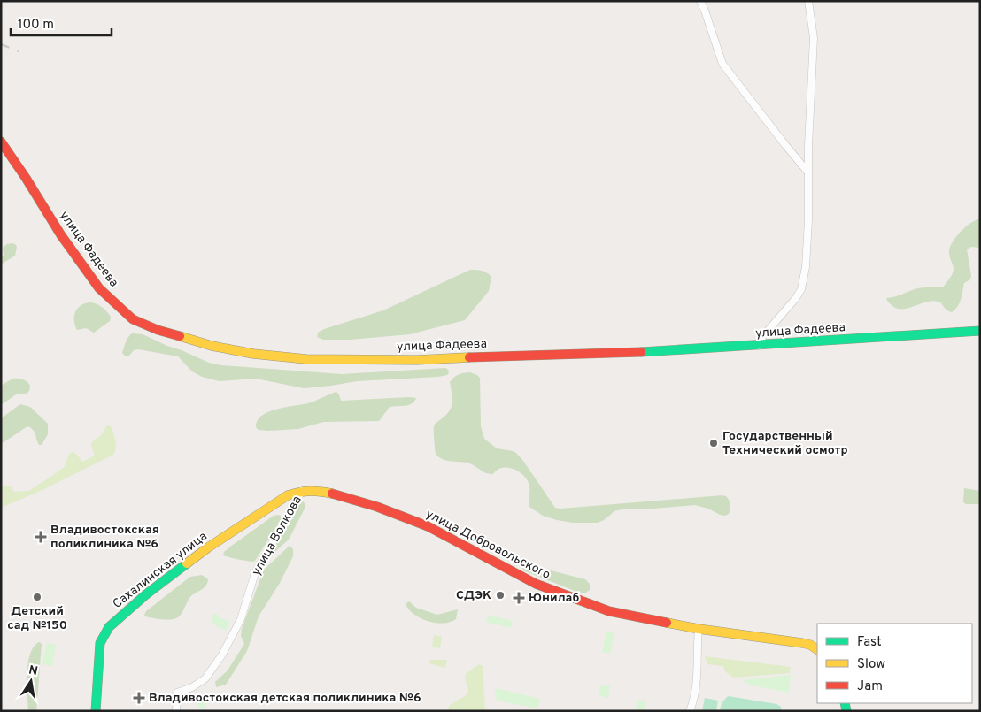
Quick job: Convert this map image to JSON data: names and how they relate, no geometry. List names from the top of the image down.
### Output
{
  "streets": {
    "main road": ["улица Фадеева", "улица Добровольского", "Сахалинская улица"],
    "street": ["улица Волкова"]
  },
  "crossings": [
    ["улица Волкова", "улица Добровольского"],
    ["улица Волкова", "Сахалинская улица"],
    ["улица Добровольского", "Сахалинская улица"]
  ],
  "places": {
    "other": ["Государственный Технический осмотр", "СДЭК", "Детский сад №150"],
    "health": ["Владивостокская поликлиника №6", "Юнилаб", "Владивостокская детская поликлиника №6"]
  },
  "legend": ["Fast", "Slow", "Jam"],
  "scale_bar": "100 m",
  "north": "top"
}
